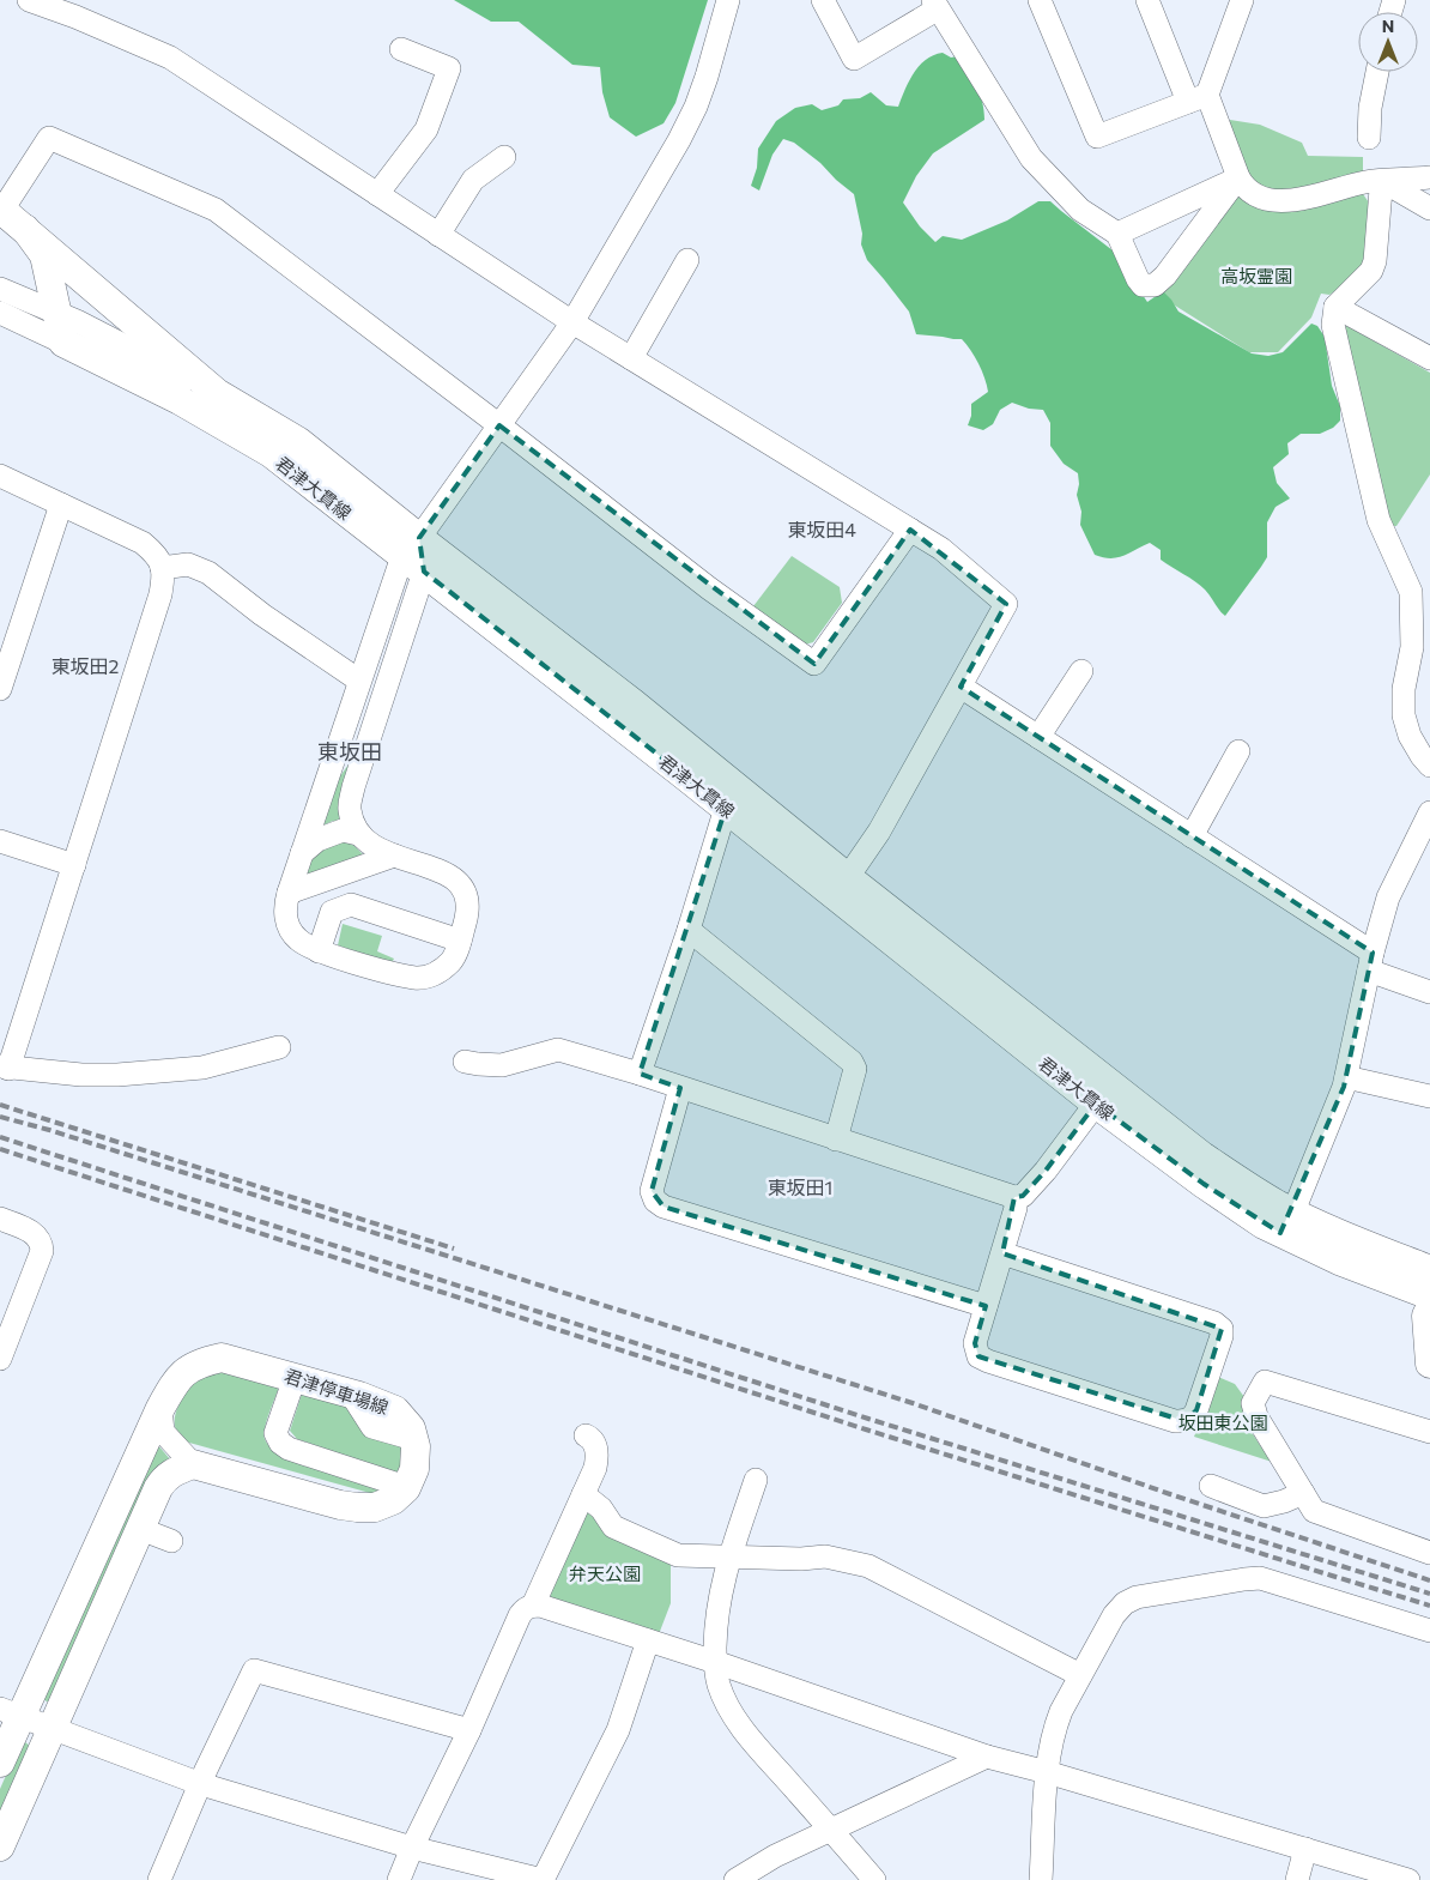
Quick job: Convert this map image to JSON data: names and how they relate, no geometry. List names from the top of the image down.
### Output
{
  "streets": {
    "main road": ["君津大貫線", "君津停車場線"]
  },
  "districts": [
    "東坂田4",
    "東坂田2",
    "東坂田",
    "東坂田1"
  ],
  "parks": ["高坂霊園", "坂田東公園", "弁天公園"],
  "north": "top"
}
